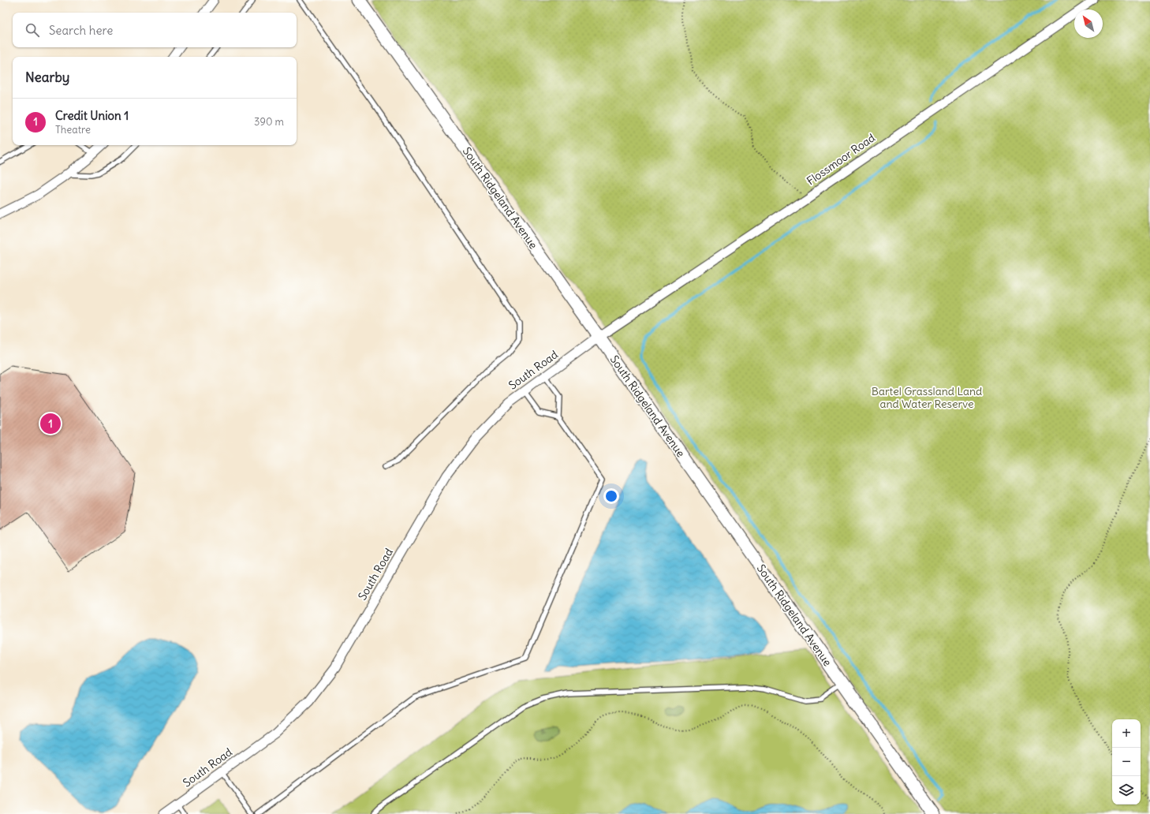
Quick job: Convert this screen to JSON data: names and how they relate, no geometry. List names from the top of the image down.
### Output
{
  "streets": {
    "street": ["Flossmoor Road", "South Ridgeland Avenue", "South Road"]
  },
  "crossings": [
    ["Flossmoor Road", "South Ridgeland Avenue"],
    ["Flossmoor Road", "South Road"],
    ["South Ridgeland Avenue", "South Road"]
  ],
  "parks": ["Bartel Grassland Land and Water Reserve"],
  "north": "top left",
  "page": {
    "search": "Search here",
    "heading": "Nearby",
    "list": [
      {
        "mark": "1",
        "name": "Credit Union 1",
        "note": "Theatre",
        "value": "390 m"
      }
    ],
    "pins": "1",
    "map_buttons": ["+", "−"]
  }
}
